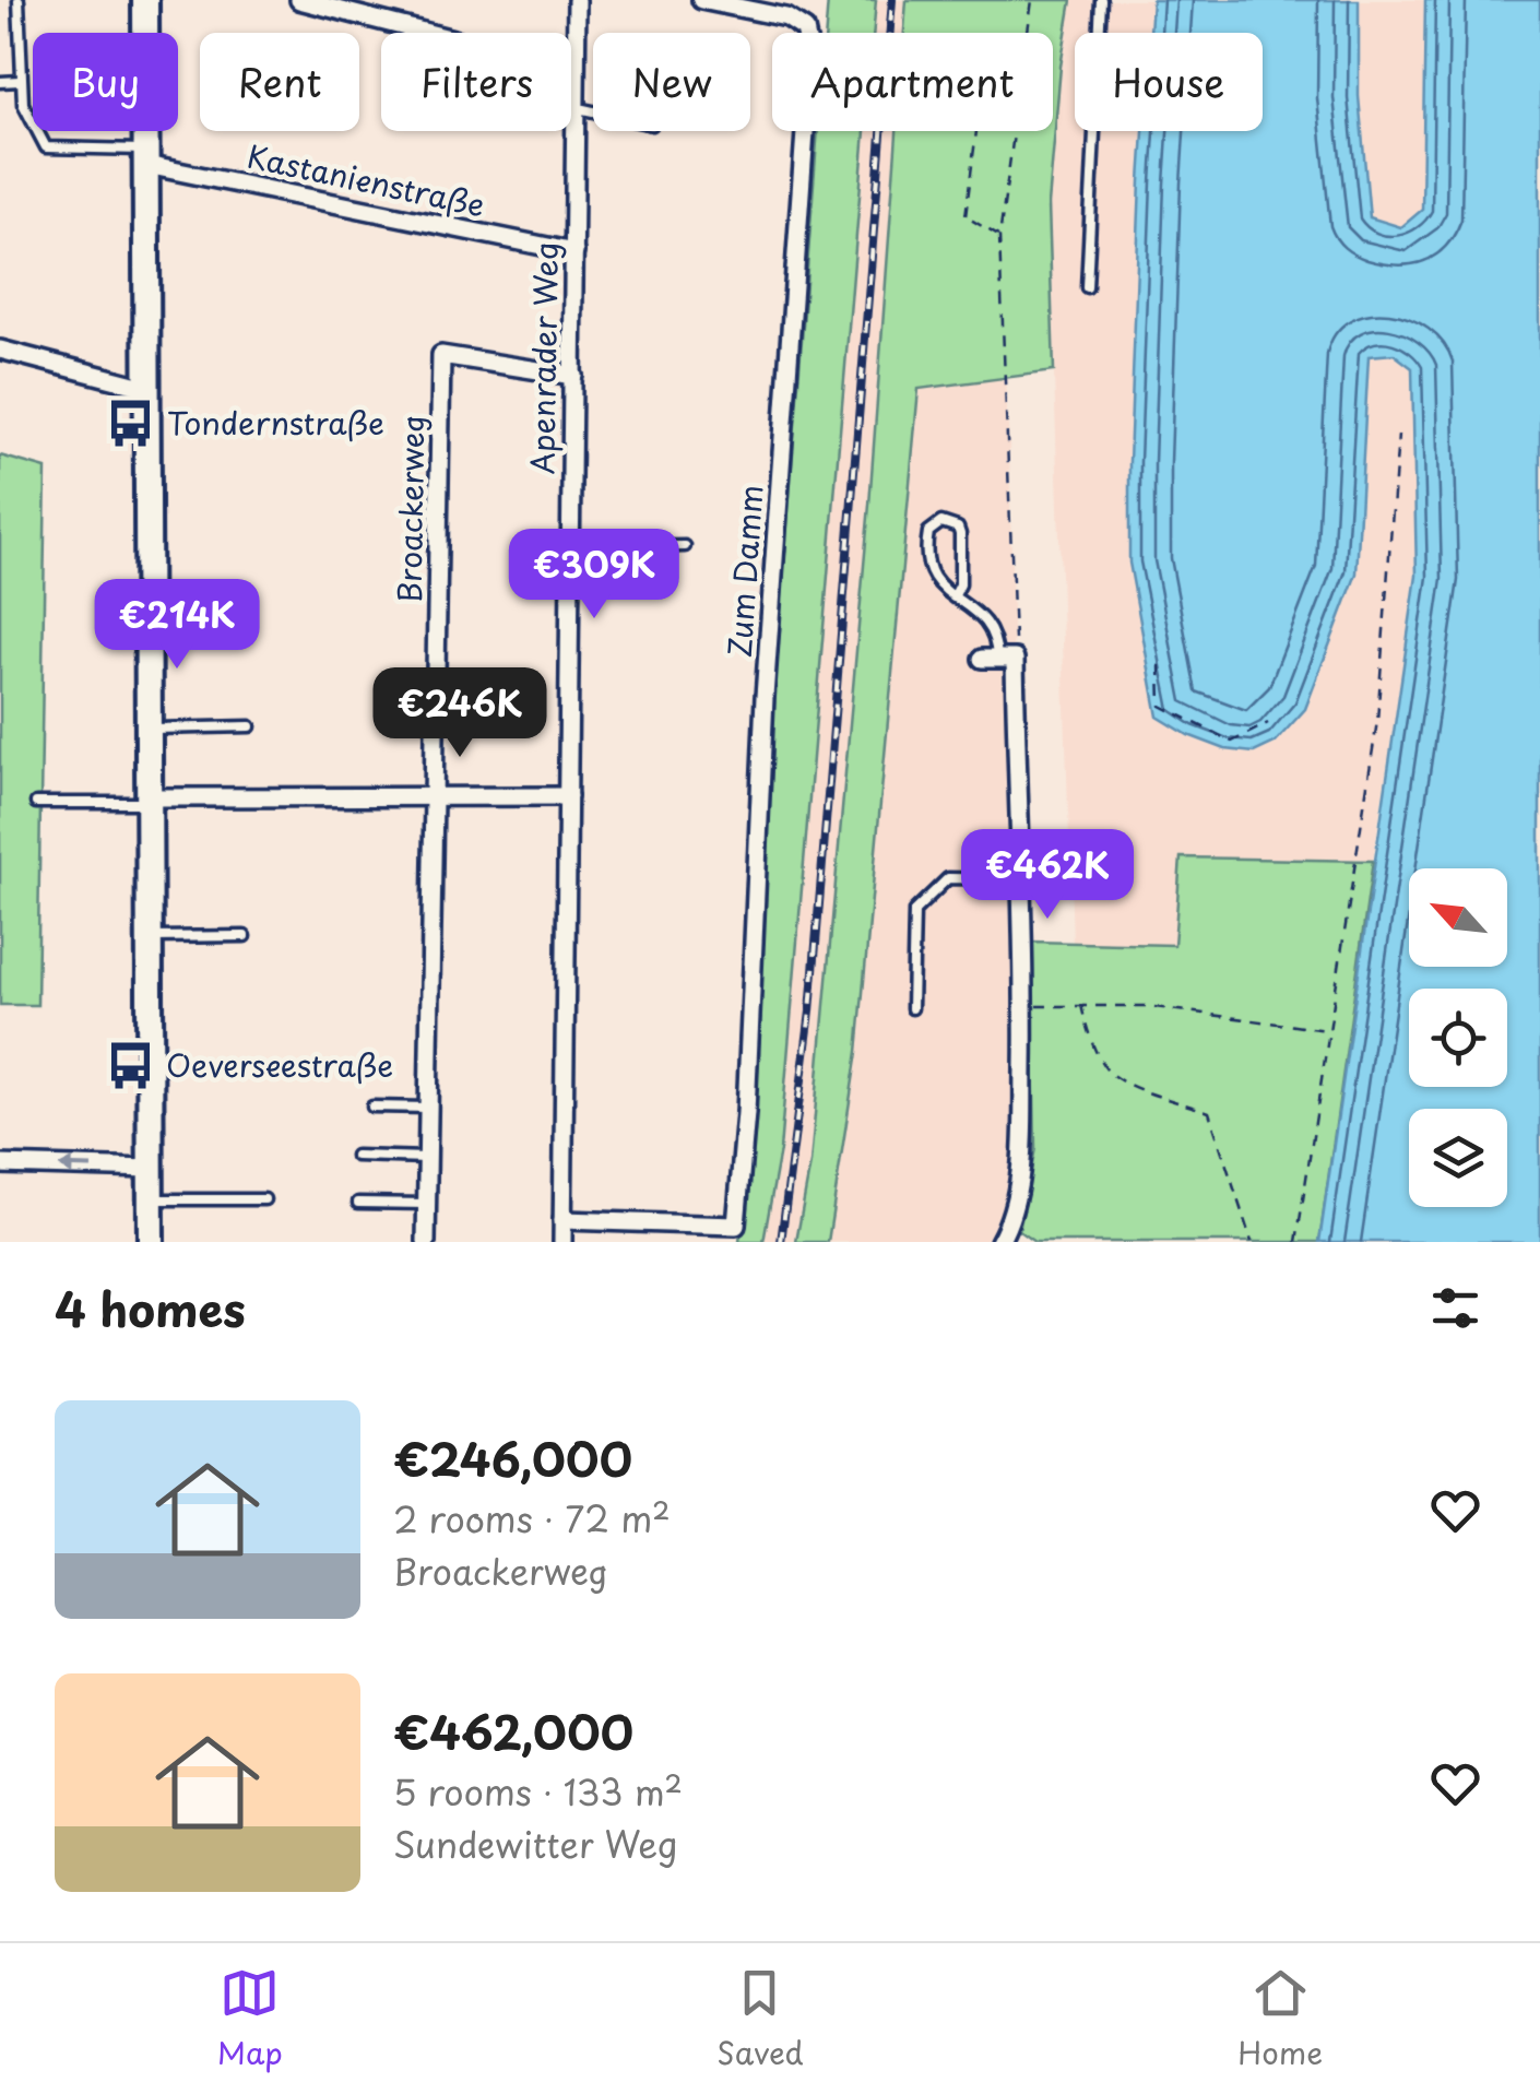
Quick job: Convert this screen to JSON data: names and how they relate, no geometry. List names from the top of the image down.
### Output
{
  "streets": {
    "street": [
      "Kastanienstraße",
      "Apenrader Weg",
      "Broackerweg",
      "Zum Damm"
    ]
  },
  "crossings": [
    ["Kastanienstraße", "Apenrader Weg"],
    ["Apenrader Weg", "Broackerweg"],
    ["Apenrader Weg", "Zum Damm"]
  ],
  "places": {
    "bus stop": ["Tondernstraße", "Oeverseestraße"]
  },
  "north": "top left",
  "page": {
    "chip": [
      "Buy",
      "Rent",
      "Filters",
      "New",
      "Apartment",
      "House"
    ],
    "price": [
      "€309K",
      "€214K",
      "€246K",
      "€462K"
    ],
    "heading": "4 homes",
    "list": [
      {
        "name": "€246,000",
        "note": "2 rooms · 72 m² · Broackerweg"
      },
      {
        "name": "€462,000",
        "note": "5 rooms · 133 m² · Sundewitter Weg"
      }
    ],
    "tabs": ["Map", "Saved", "Home"]
  }
}
